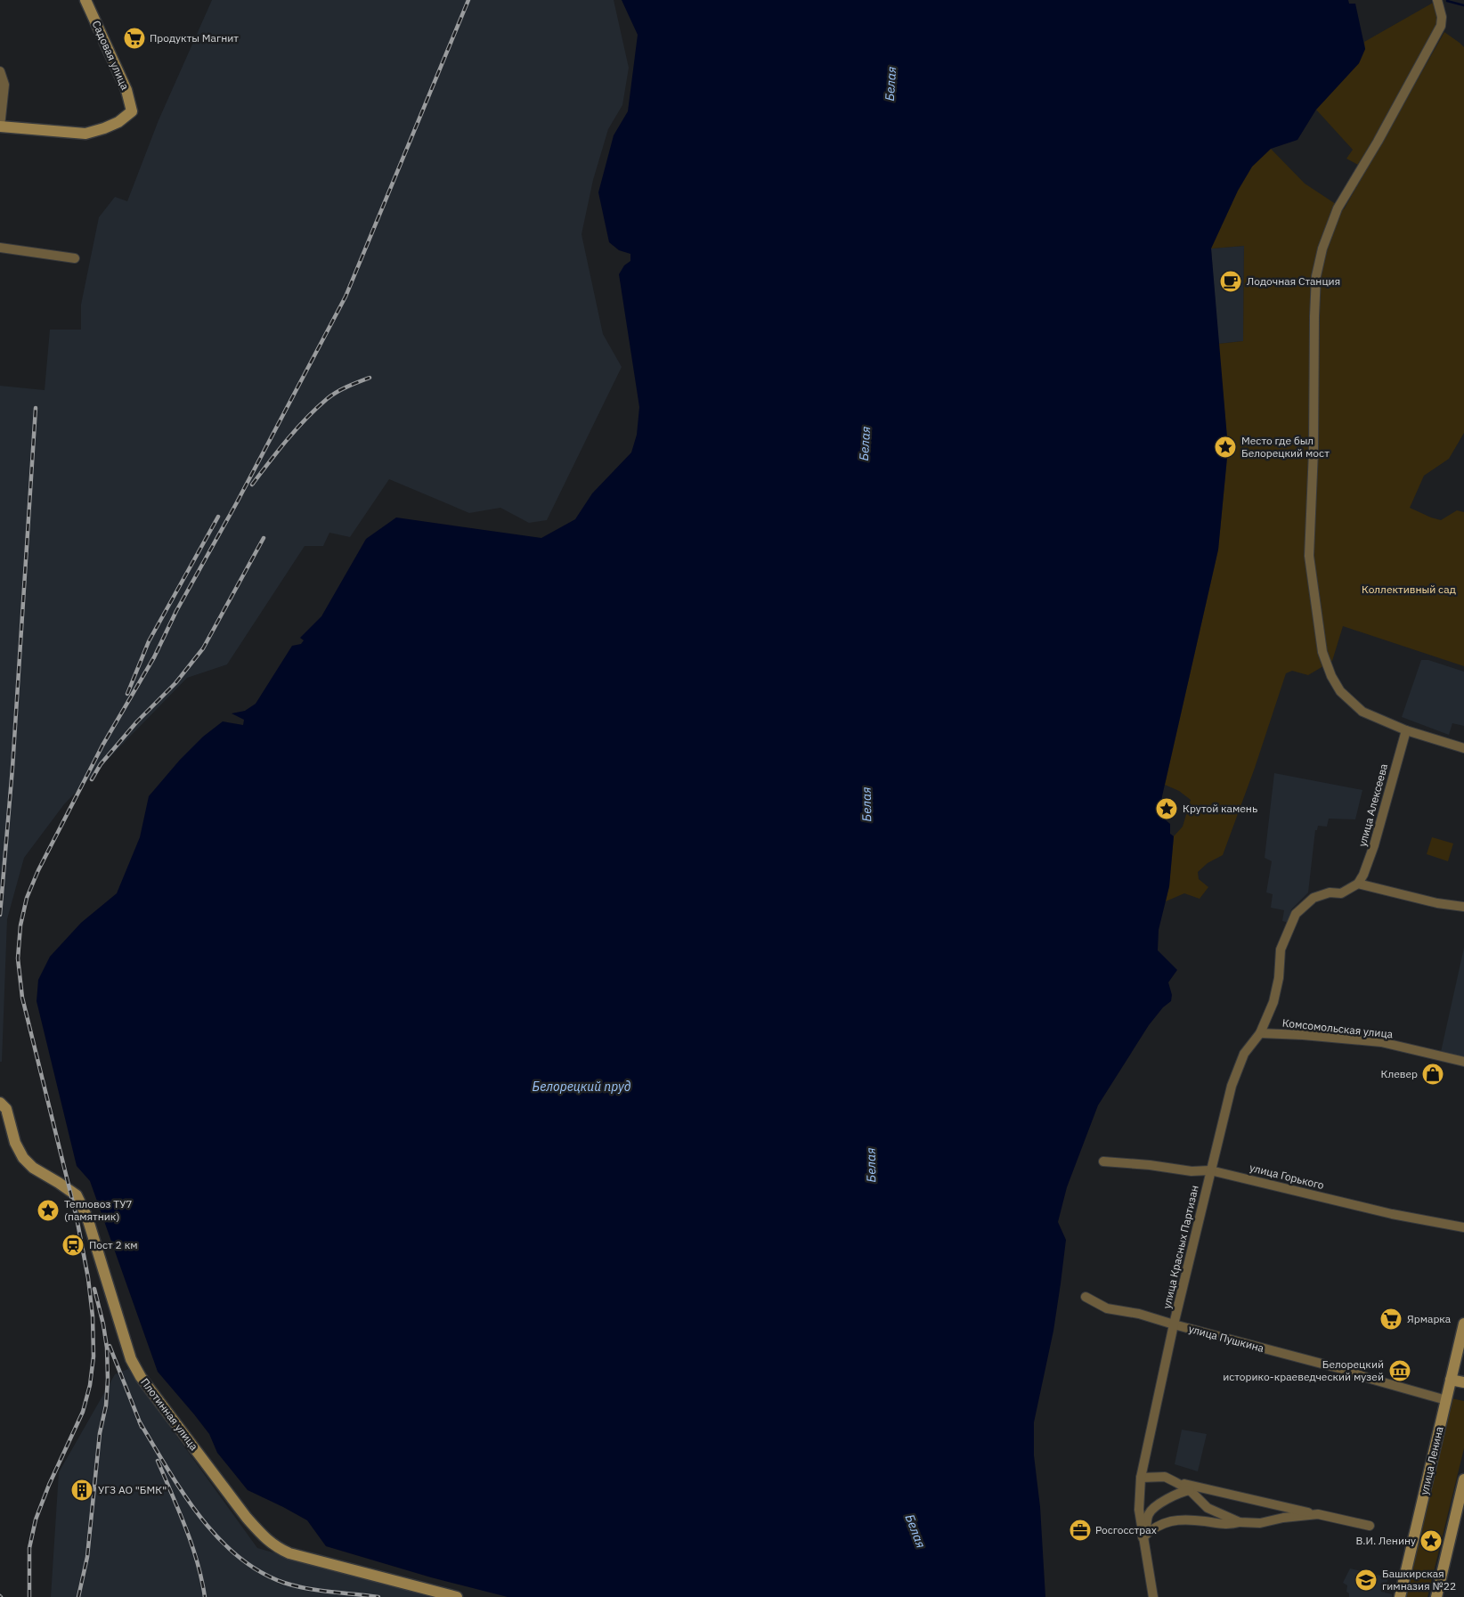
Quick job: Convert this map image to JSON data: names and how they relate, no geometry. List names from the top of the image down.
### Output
{
  "streets": {
    "street": [
      "Садовая улица",
      "улица Алексеева",
      "Комсомольская улица",
      "улица Горького",
      "улица Красных Партизан",
      "улица Пушкина",
      "Плотинная улица",
      "улица Ленина"
    ]
  },
  "crossings": [
    ["улица Алексеева", "улица Красных Партизан"],
    ["Комсомольская улица", "улица Красных Партизан"],
    ["улица Горького", "улица Красных Партизан"],
    ["улица Красных Партизан", "улица Пушкина"],
    ["улица Пушкина", "улица Ленина"]
  ],
  "water": ["Белая", "Белорецкий пруд"],
  "parks": ["Коллективный сад"],
  "places": {
    "supermarket": ["Продукты Магнит", "Ярмарка"],
    "cafe": ["Лодочная Станция"],
    "place": [
      "Место где был Белорецкий мост",
      "Крутой камень",
      "Тепловоз ТУ7 (памятник)",
      "В.И. Ленину"
    ],
    "shop": ["Клевер"],
    "station": ["Пост 2 км"],
    "museum": ["Белорецкий историко-краеведческий музей"],
    "building": ["УГЗ АО \"БМК\""],
    "office": ["Росгосстрах"],
    "school or university": ["Башкирская гимназия №22"]
  }
}
